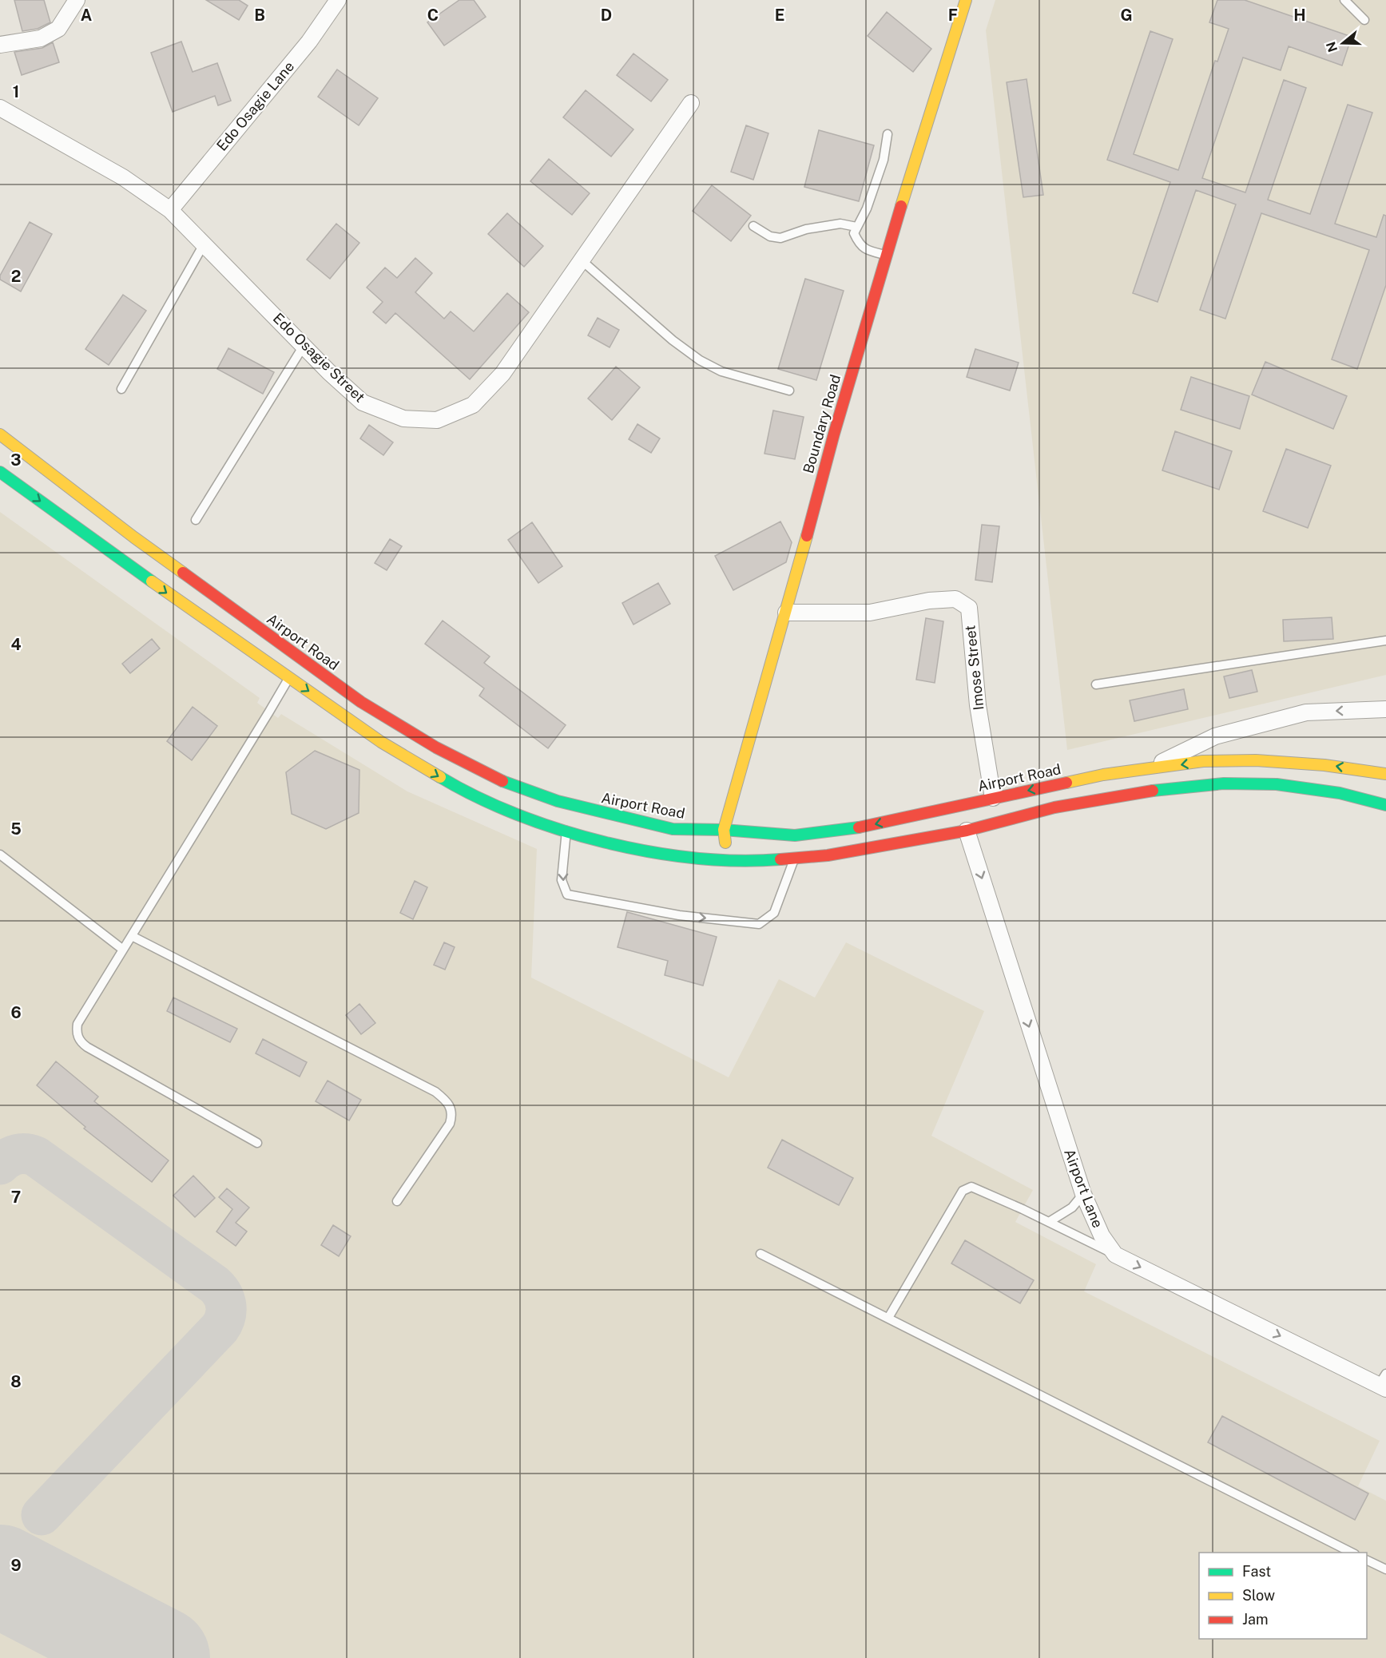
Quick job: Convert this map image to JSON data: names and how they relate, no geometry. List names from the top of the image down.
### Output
{
  "streets": {
    "main road": ["Boundary Road", "Airport Road"],
    "street": [
      "Edo Osagie Lane",
      "Edo Osagie Street",
      "Imose Street",
      "Airport Lane"
    ]
  },
  "crossings": [
    ["Edo Osagie Lane", "Edo Osagie Street"],
    ["Boundary Road", "Airport Road"],
    ["Boundary Road", "Imose Street"],
    ["Airport Road", "Imose Street"],
    ["Airport Road", "Airport Lane"]
  ],
  "one_way": ["Airport Lane"],
  "legend": ["Fast", "Slow", "Jam"],
  "north": "left",
  "grid": {
    "columns": [
      "A",
      "B",
      "C",
      "D",
      "E",
      "F",
      "G",
      "H"
    ],
    "rows": [
      "1",
      "2",
      "3",
      "4",
      "5",
      "6",
      "7",
      "8",
      "9"
    ]
  }
}
